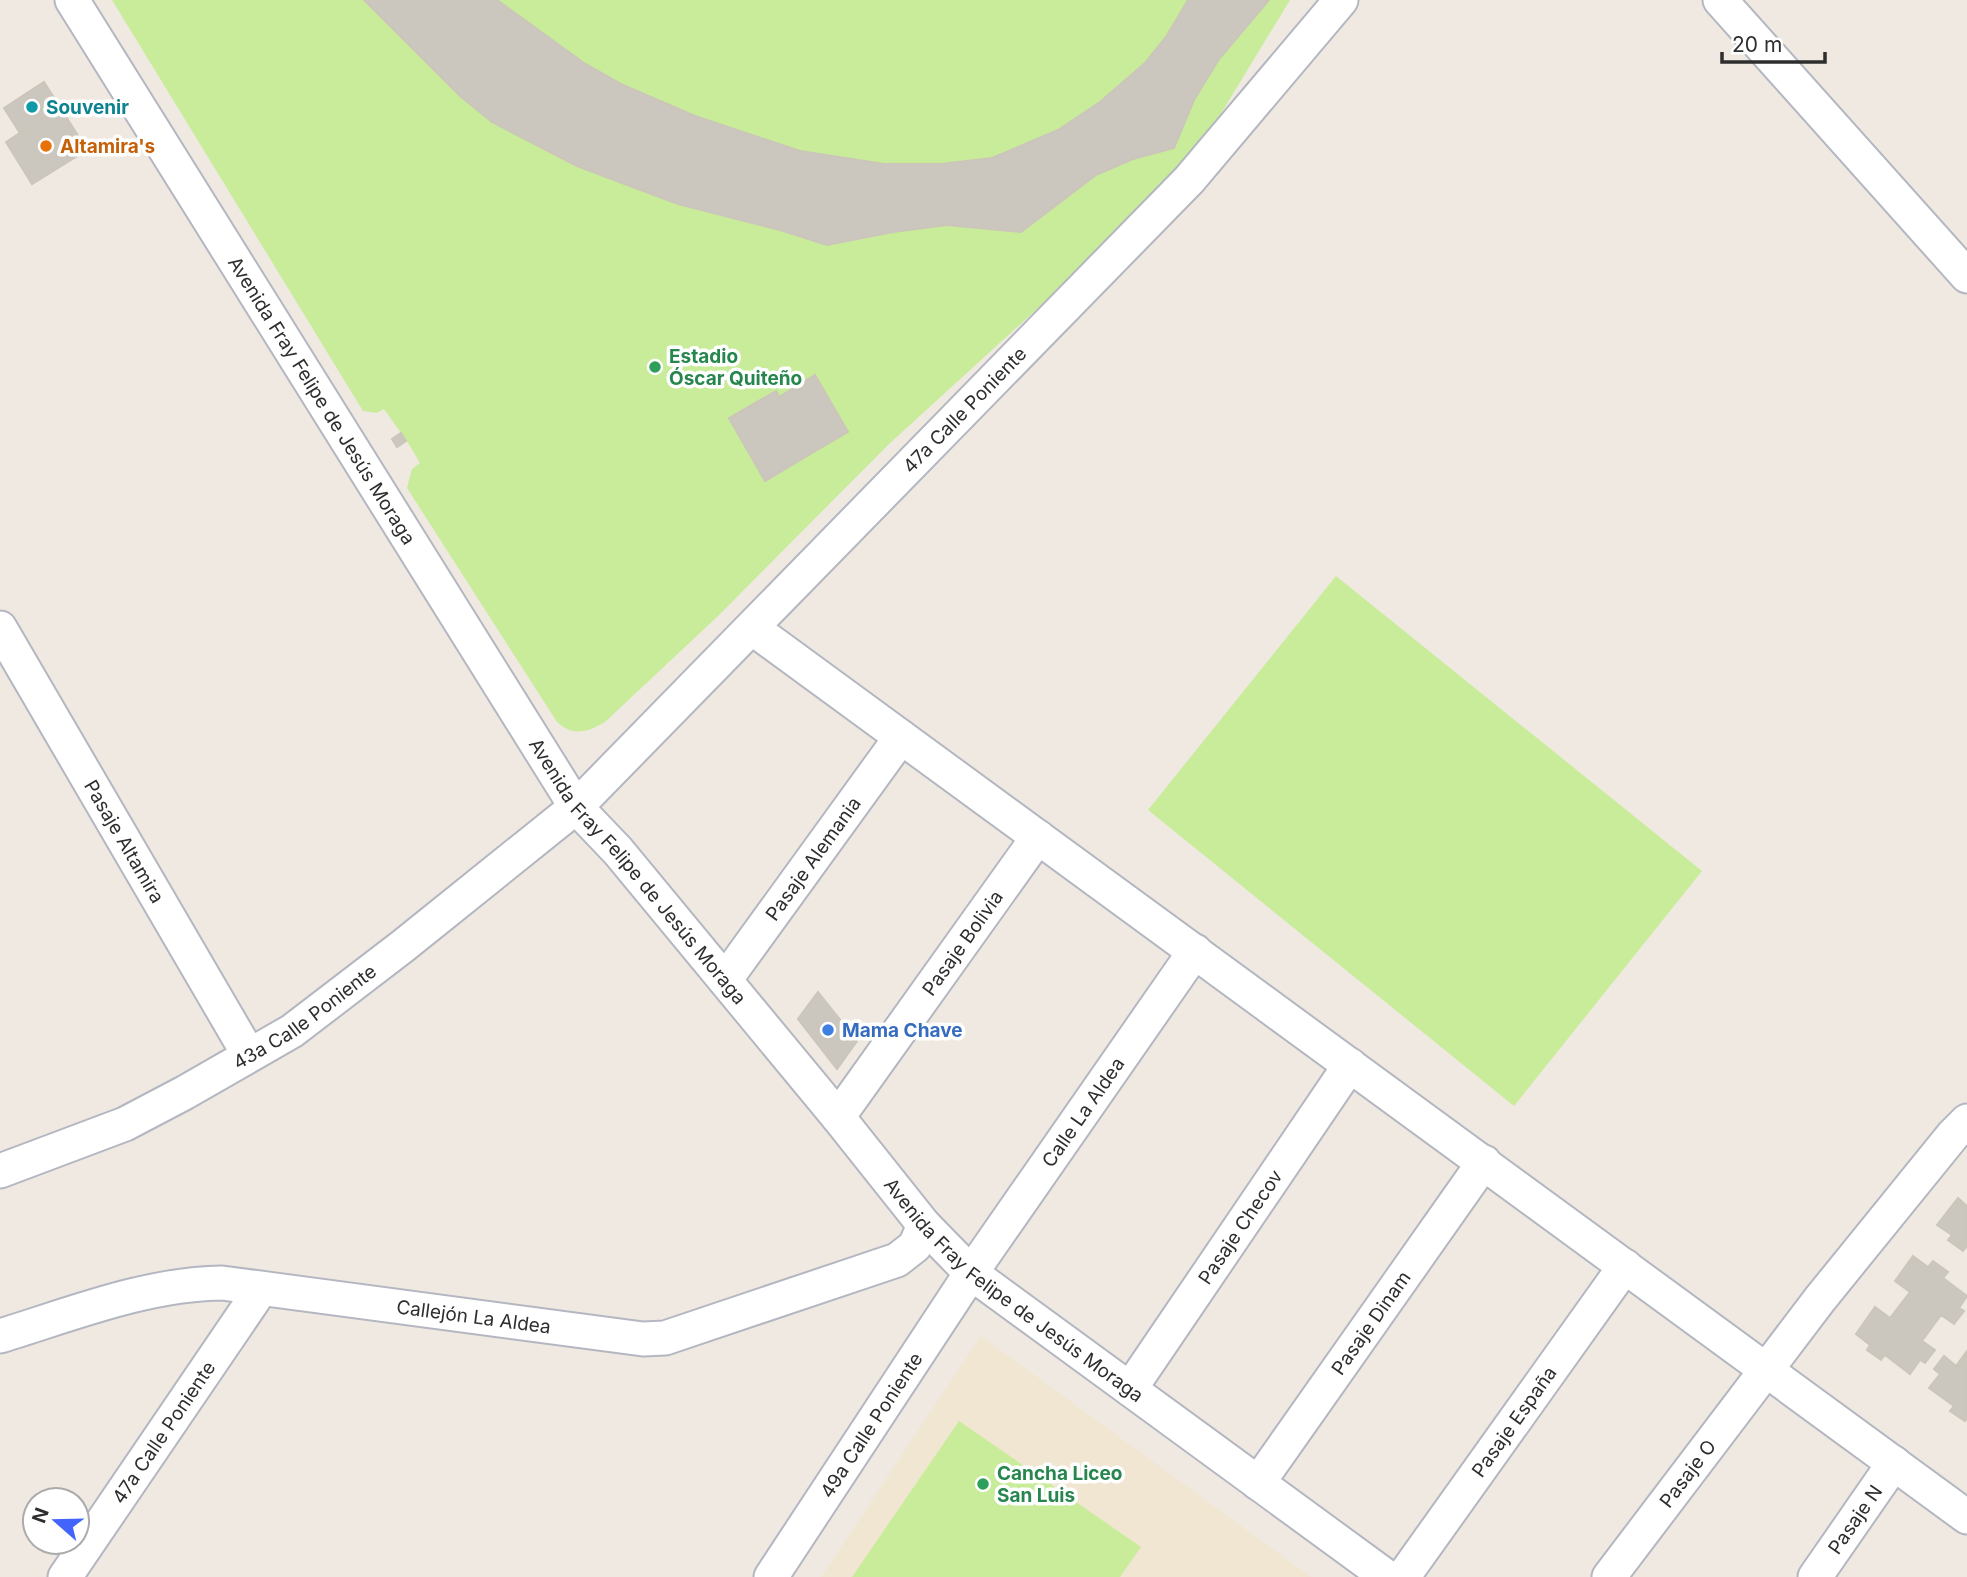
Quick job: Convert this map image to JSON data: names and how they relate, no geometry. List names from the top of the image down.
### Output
{
  "streets": {
    "street": [
      "Avenida Fray Felipe de Jesús Moraga",
      "47a Calle Poniente",
      "Pasaje Altamira",
      "Pasaje Alemania",
      "Pasaje Bolivia",
      "43a Calle Poniente",
      "Calle La Aldea",
      "Pasaje Checov",
      "Callejón La Aldea",
      "Pasaje Dinam",
      "Pasaje España",
      "49a Calle Poniente",
      "Pasaje O",
      "Pasaje N"
    ]
  },
  "crossings": [
    ["Avenida Fray Felipe de Jesús Moraga", "47a Calle Poniente"],
    ["Avenida Fray Felipe de Jesús Moraga", "Pasaje Alemania"],
    ["Avenida Fray Felipe de Jesús Moraga", "Pasaje Bolivia"],
    ["Avenida Fray Felipe de Jesús Moraga", "43a Calle Poniente"],
    ["Avenida Fray Felipe de Jesús Moraga", "Calle La Aldea"],
    ["Avenida Fray Felipe de Jesús Moraga", "Pasaje Checov"],
    ["Avenida Fray Felipe de Jesús Moraga", "Callejón La Aldea"],
    ["Avenida Fray Felipe de Jesús Moraga", "Pasaje Dinam"],
    ["Avenida Fray Felipe de Jesús Moraga", "49a Calle Poniente"],
    ["47a Calle Poniente", "43a Calle Poniente"],
    ["47a Calle Poniente", "Callejón La Aldea"],
    ["Pasaje Altamira", "43a Calle Poniente"],
    ["Calle La Aldea", "49a Calle Poniente"]
  ],
  "places": [
    "Souvenir",
    "Altamira's",
    "Estadio Óscar Quiteño",
    "Mama Chave",
    "Cancha Liceo San Luis"
  ],
  "scale_bar": "20 m",
  "north": "left"
}
